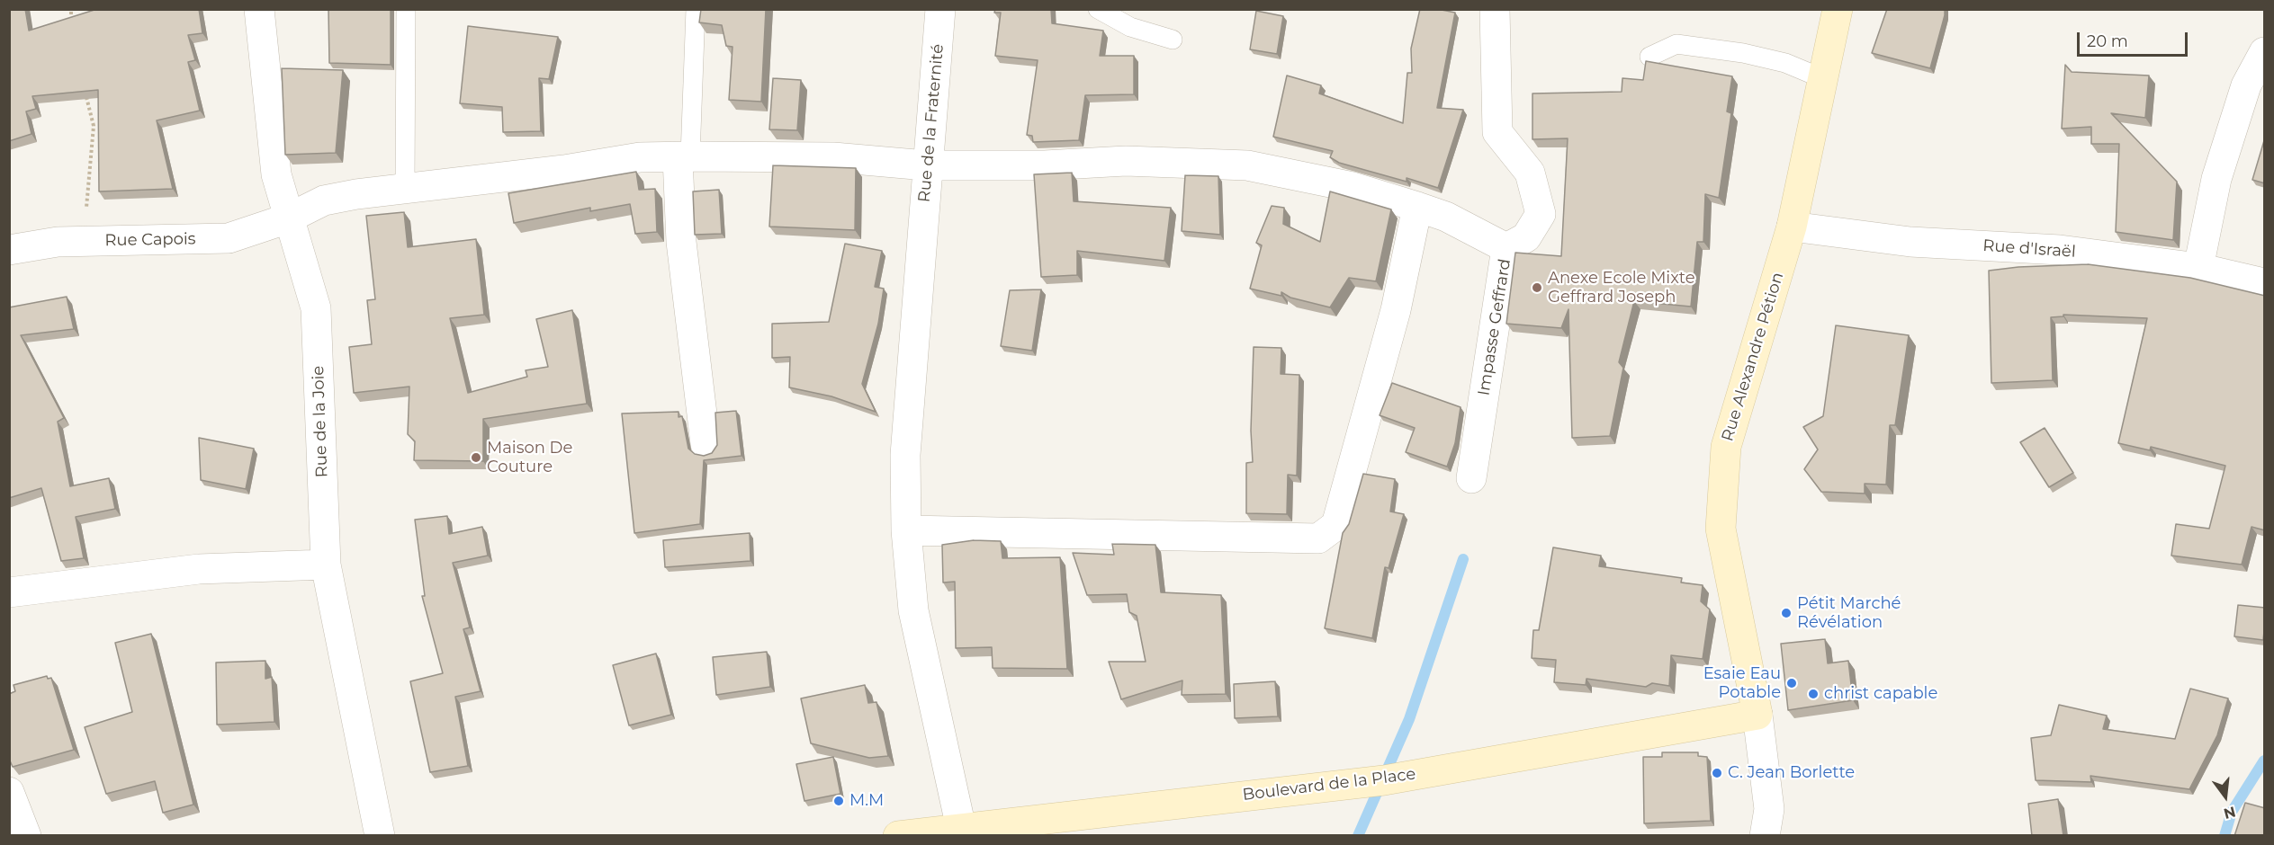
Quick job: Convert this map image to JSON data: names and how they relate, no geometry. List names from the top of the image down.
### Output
{
  "streets": {
    "street": [
      "Rue de la Fraternité",
      "Rue Capois",
      "Rue d'Israël",
      "Impasse Geffrard",
      "Rue Alexandre Pétion",
      "Rue de la Joie",
      "Boulevard de la Place"
    ]
  },
  "crossings": [
    ["Rue de la Fraternité", "Rue Capois"],
    ["Rue de la Fraternité", "Boulevard de la Place"],
    ["Rue Capois", "Impasse Geffrard"],
    ["Rue Capois", "Rue de la Joie"],
    ["Rue d'Israël", "Rue Alexandre Pétion"],
    ["Rue Alexandre Pétion", "Boulevard de la Place"]
  ],
  "places": [
    "Anexe Ecole Mixte Geffrard Joseph",
    "Maison De Couture",
    "Pétit Marché Révélation",
    "Esaie Eau Potable",
    "christ capable",
    "C. Jean Borlette",
    "M.M"
  ],
  "scale_bar": "20 m",
  "north": "bottom"
}
